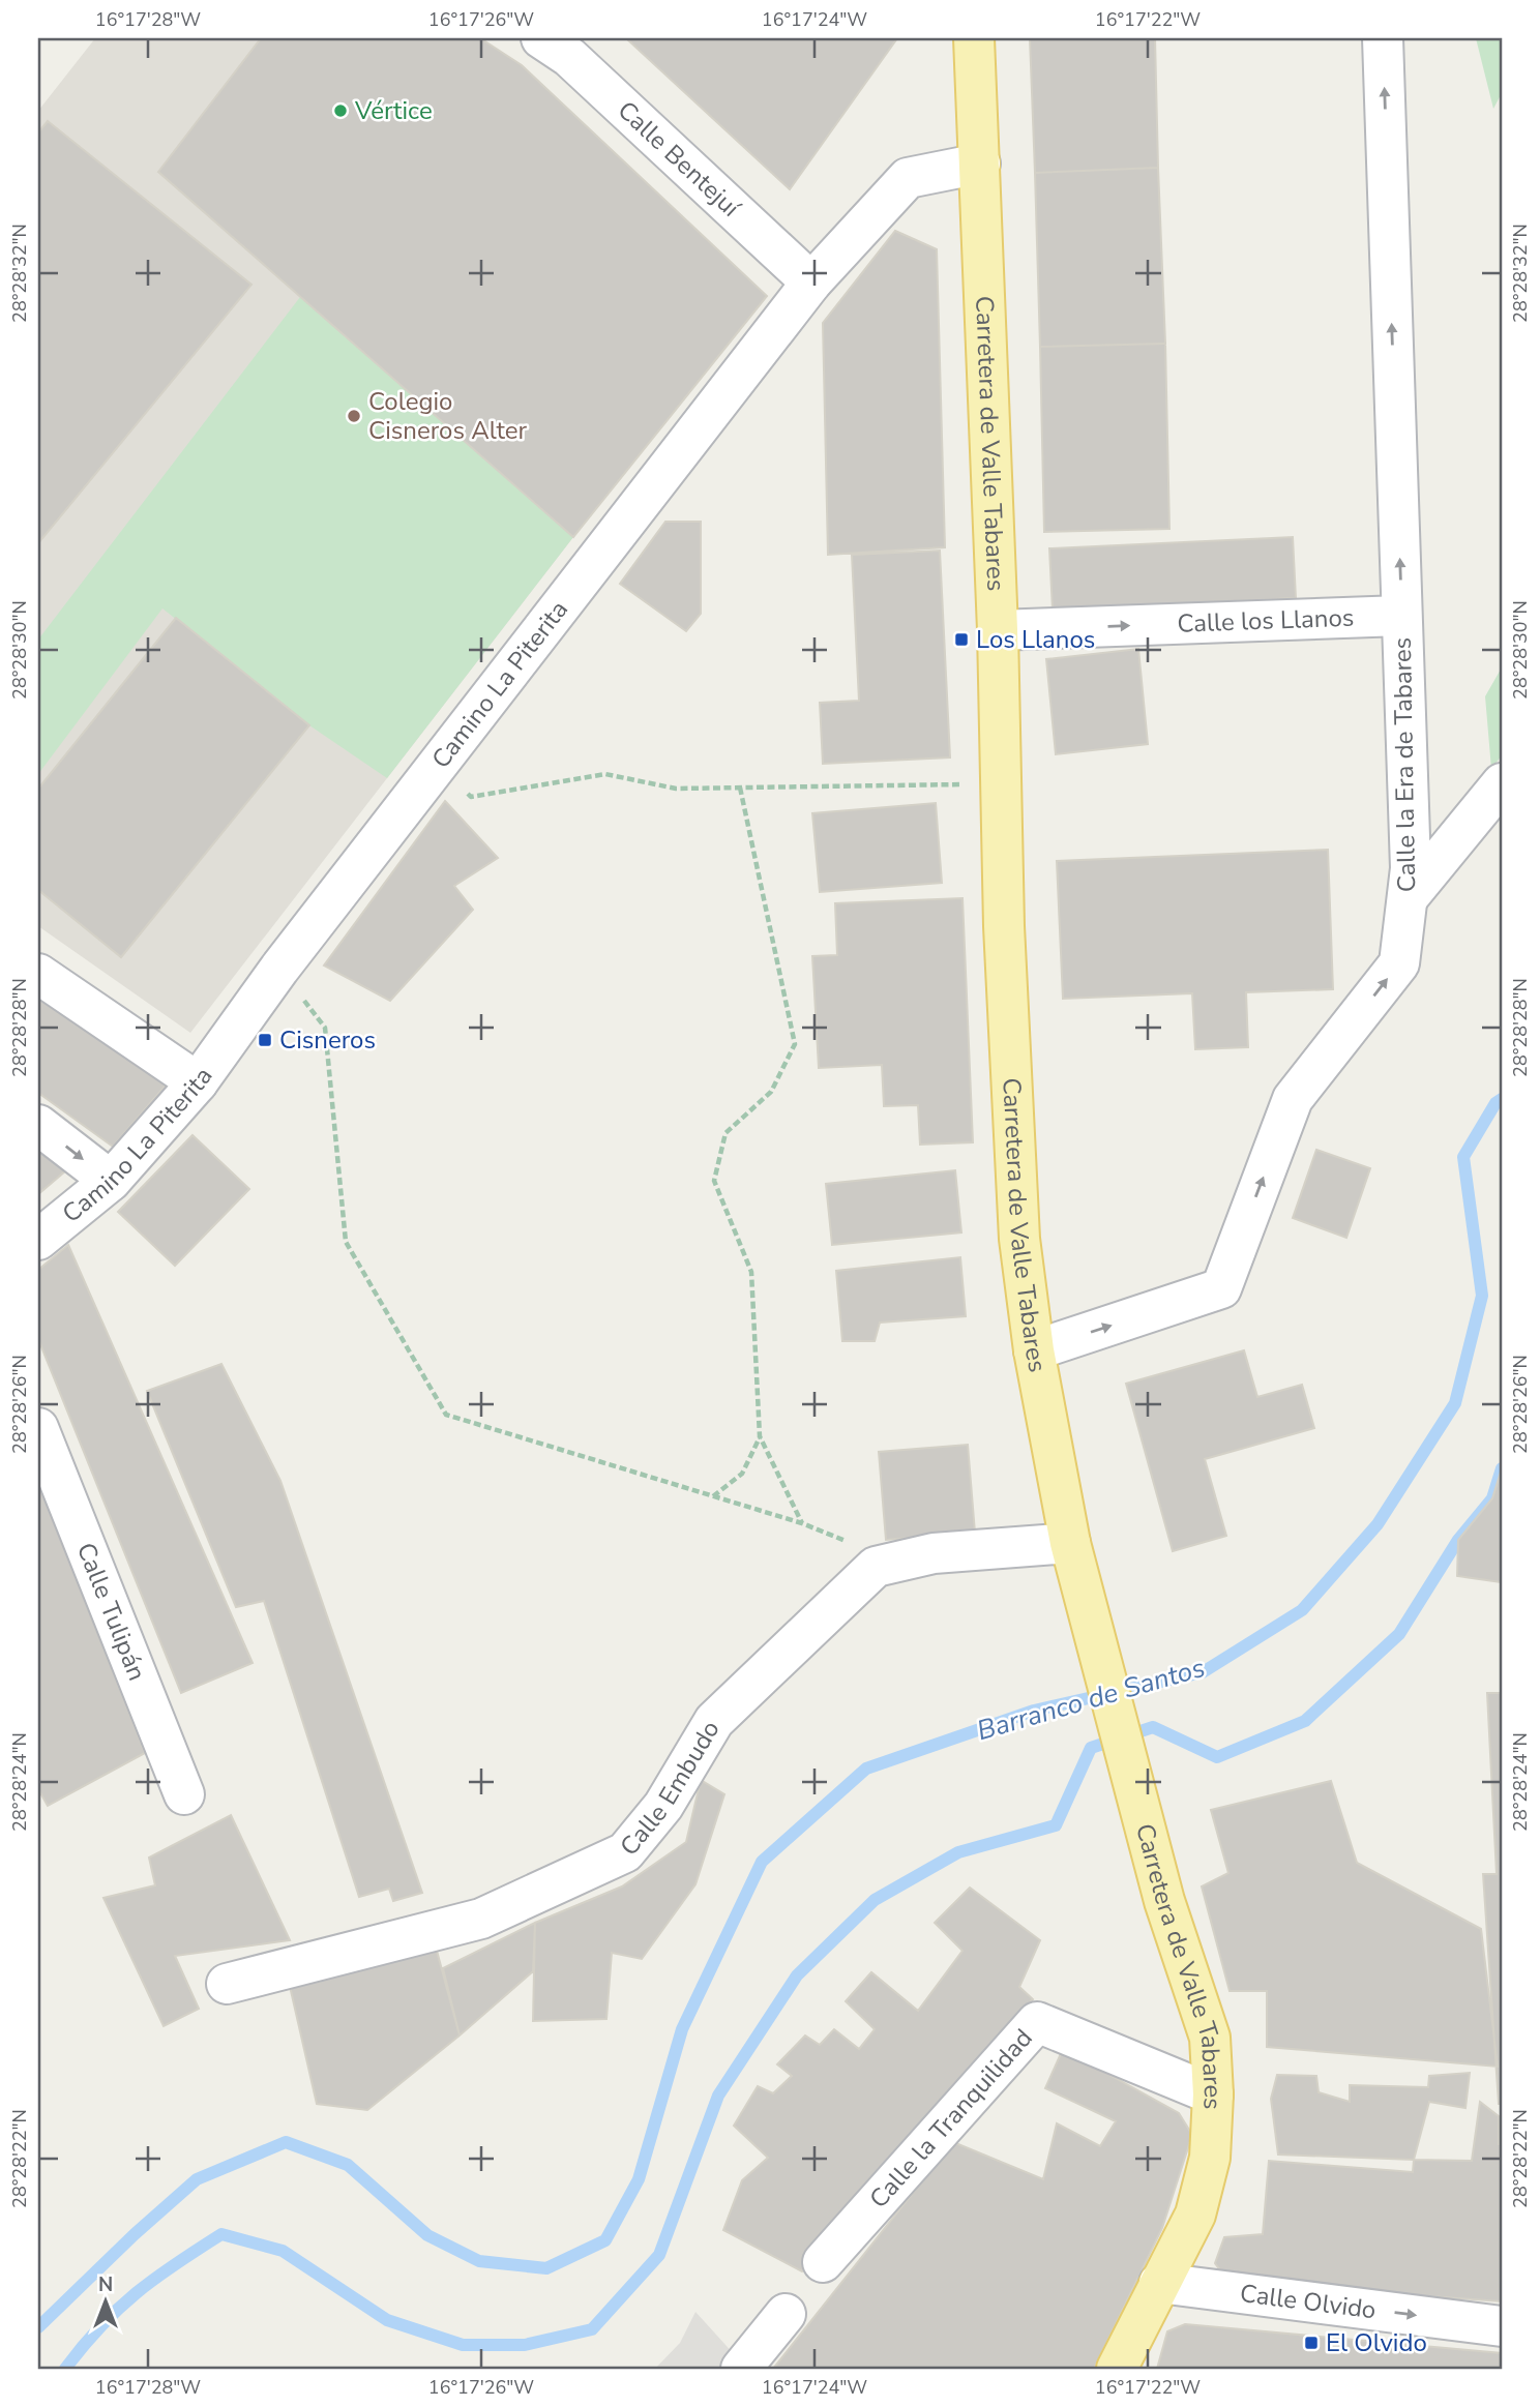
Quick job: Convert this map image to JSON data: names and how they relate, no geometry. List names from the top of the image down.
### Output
{
  "streets": {
    "main road": ["Carretera de Valle Tabares"],
    "street": [
      "Calle Bentejuí",
      "Calle los Llanos",
      "Camino La Piterita",
      "Calle la Era de Tabares",
      "Calle Tulipán",
      "Calle Embudo",
      "Calle la Tranquilidad",
      "Calle Olvido"
    ]
  },
  "crossings": [
    ["Calle Bentejuí", "Camino La Piterita"],
    ["Carretera de Valle Tabares", "Calle los Llanos"],
    ["Carretera de Valle Tabares", "Camino La Piterita"],
    ["Carretera de Valle Tabares", "Calle la Era de Tabares"],
    ["Carretera de Valle Tabares", "Calle la Tranquilidad"],
    ["Carretera de Valle Tabares", "Calle Olvido"],
    ["Calle los Llanos", "Calle la Era de Tabares"]
  ],
  "one_way": ["Calle los Llanos", "Calle la Era de Tabares", "Calle Olvido"],
  "water": ["Barranco de Santos"],
  "places": {
    "other": ["Vértice", "Colegio Cisneros Alter"],
    "transit": ["Los Llanos", "Cisneros", "El Olvido"]
  },
  "north": "top",
  "coordinates": [
    "16°17'28\"W",
    "16°17'26\"W",
    "16°17'24\"W",
    "16°17'22\"W",
    "28°28'32\"N",
    "28°28'30\"N",
    "28°28'28\"N",
    "28°28'26\"N",
    "28°28'24\"N",
    "28°28'22\"N"
  ]
}
